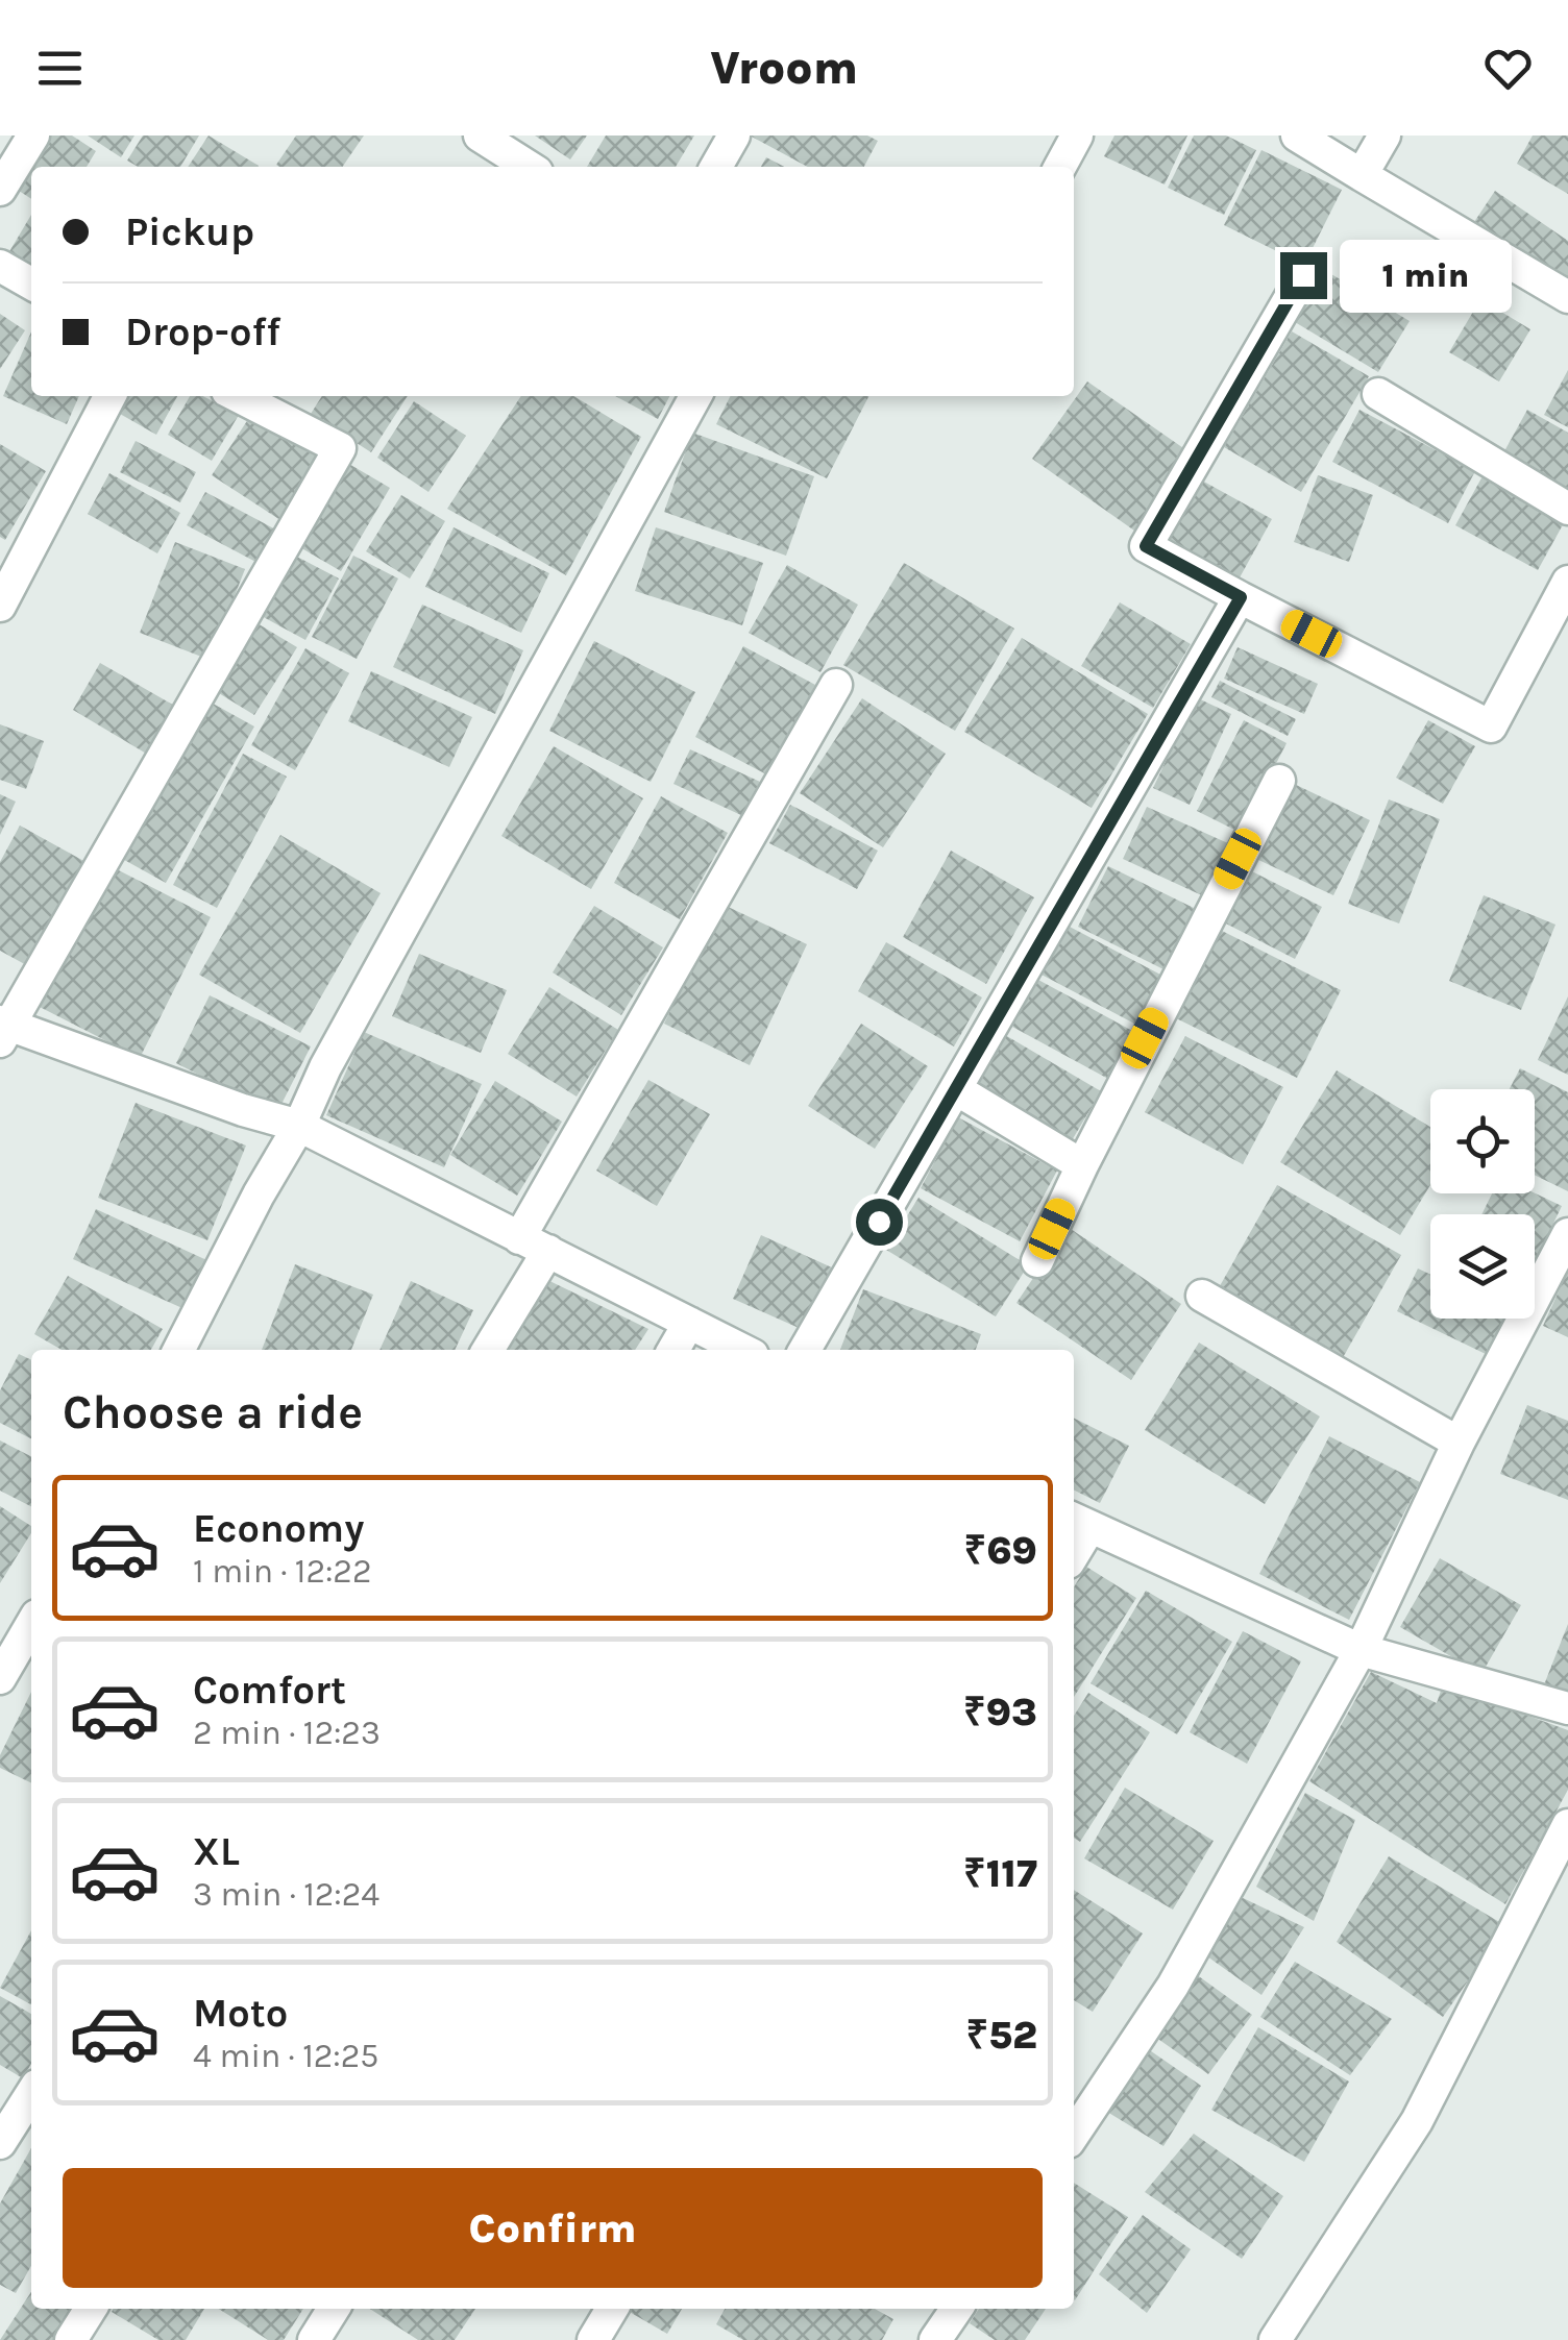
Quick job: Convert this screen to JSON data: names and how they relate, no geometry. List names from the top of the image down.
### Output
{
  "page": {
    "header": "Vroom",
    "banner": ["Pickup", "Drop-off"],
    "bubble": "1 min",
    "heading": "Choose a ride",
    "list": [
      {
        "name": "Economy",
        "note": "1 min · 12:22",
        "value": "₹69"
      },
      {
        "name": "Comfort",
        "note": "2 min · 12:23",
        "value": "₹93"
      },
      {
        "name": "XL",
        "note": "3 min · 12:24",
        "value": "₹117"
      },
      {
        "name": "Moto",
        "note": "4 min · 12:25",
        "value": "₹52"
      }
    ],
    "buttons": "Confirm"
  }
}
